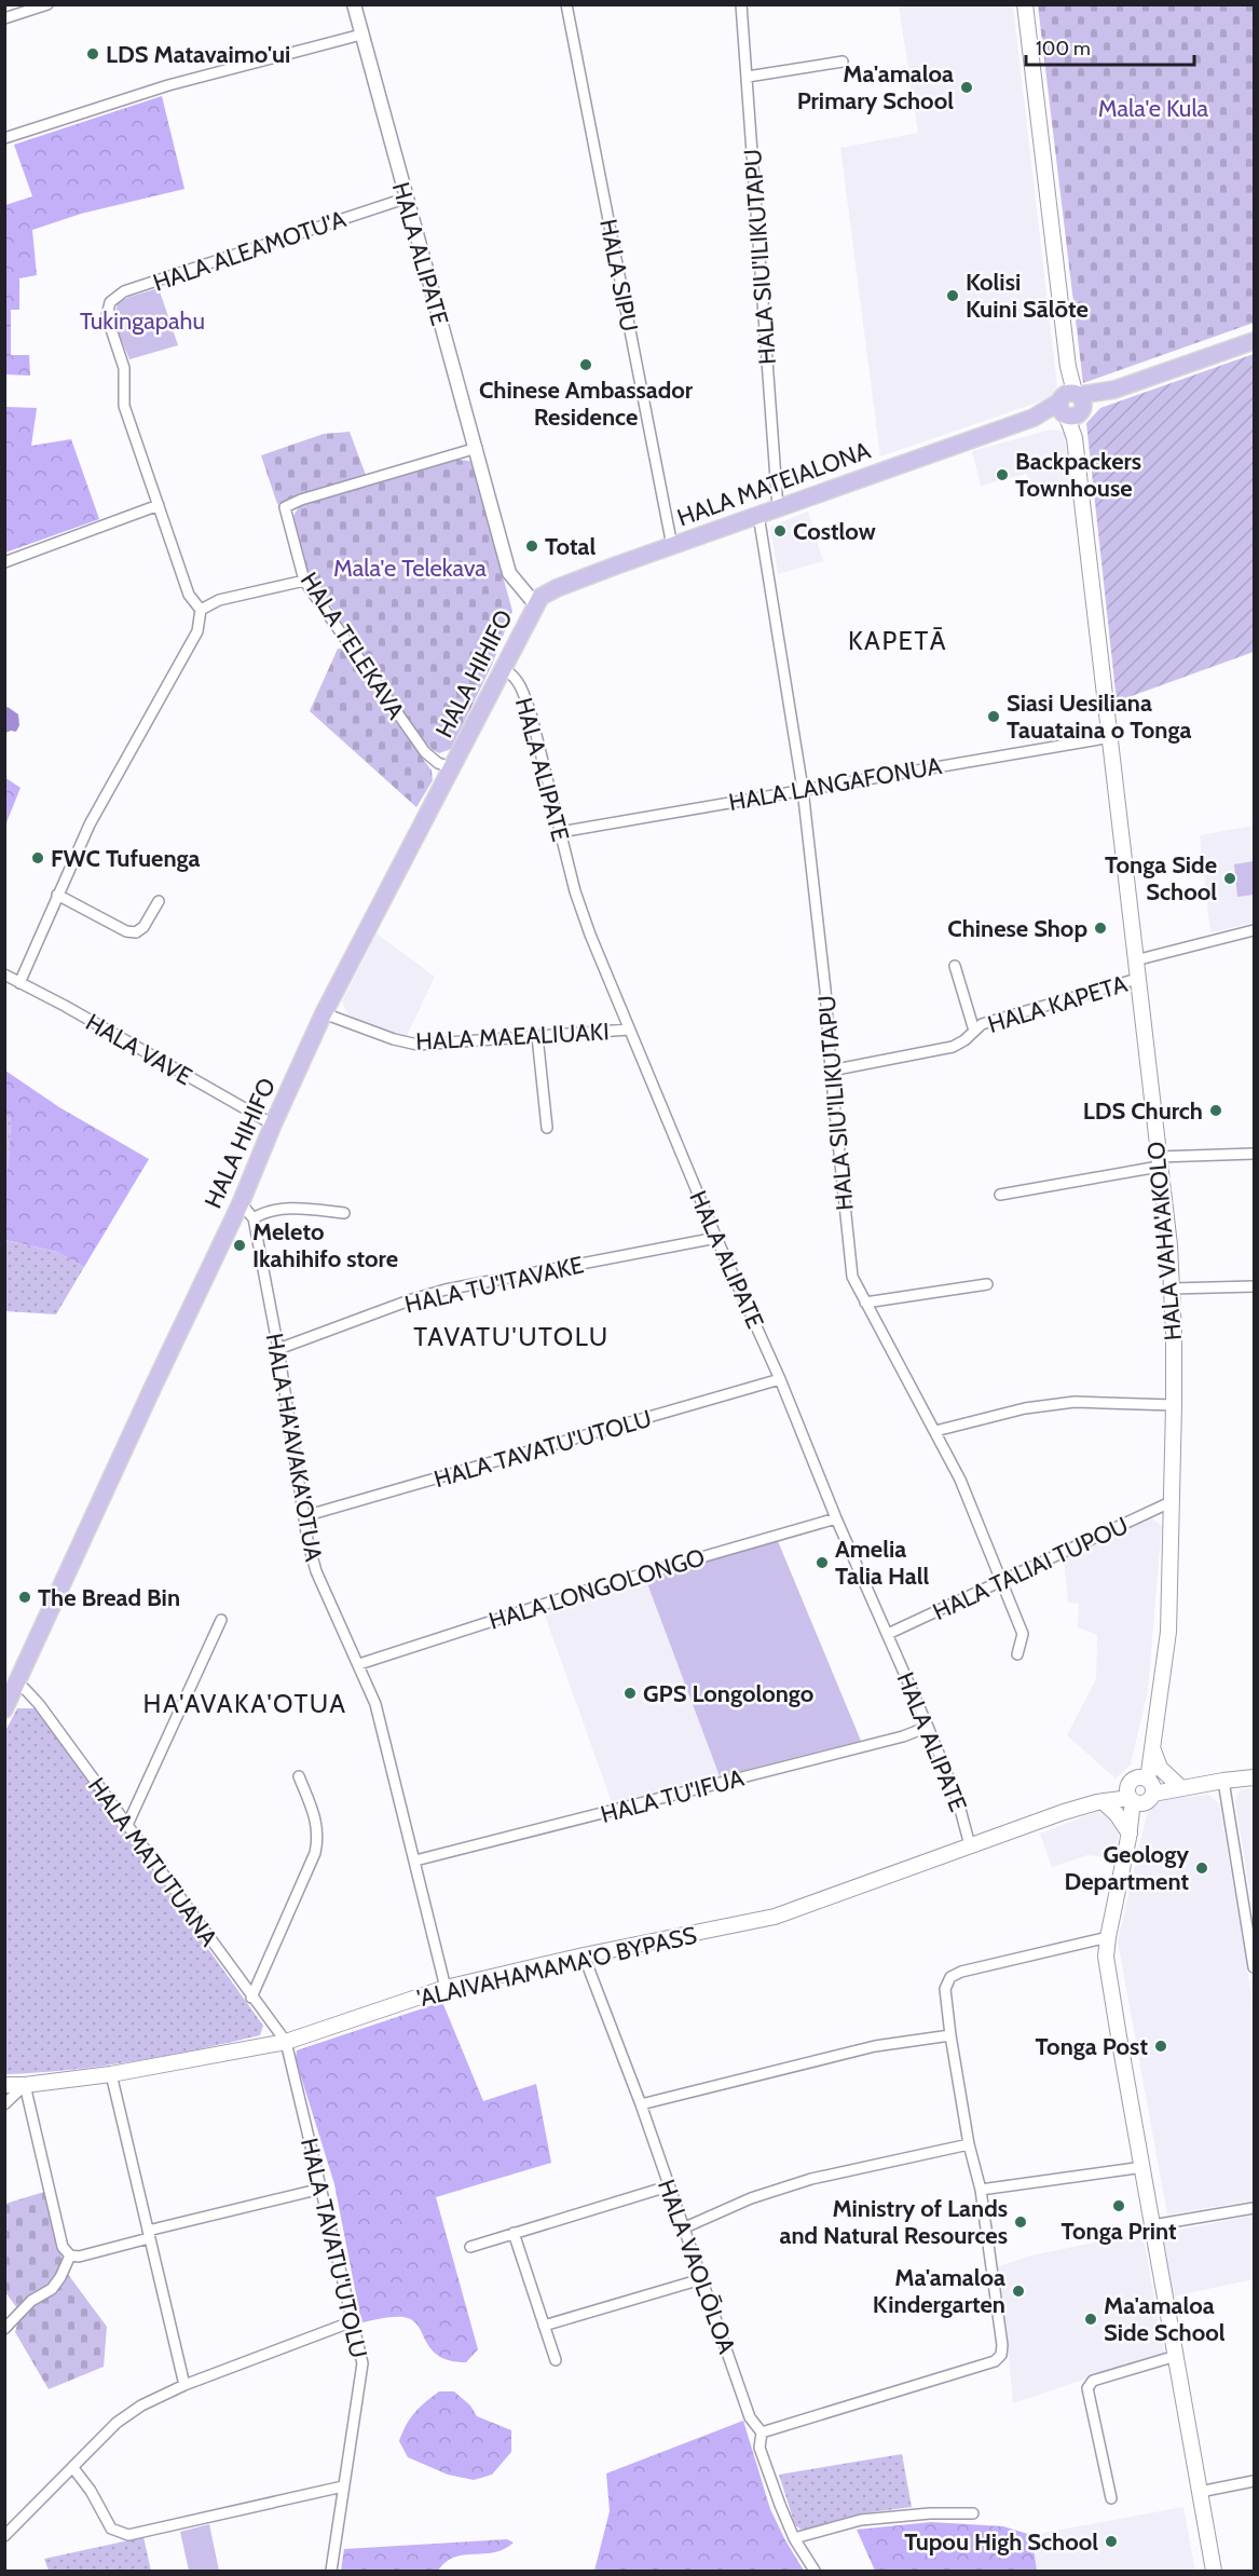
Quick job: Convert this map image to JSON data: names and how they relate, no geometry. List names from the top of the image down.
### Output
{
  "streets": {
    "main road": [
      "HALA MATEIALONA",
      "HALA HIHIFO",
      "HALA VAHA'AKOLO",
      "'ALAIVAHAMAMA'O BYPASS"
    ],
    "street": [
      "HALA ALEAMOTU'A",
      "HALA ALIPATE",
      "HALA SIU'ILIKUTAPU",
      "HALA SIPU",
      "HALA TELEKAVA",
      "HALA LANGAFONUA",
      "HALA KAPETA",
      "HALA MAEALIUAKI",
      "HALA VAVE",
      "HALA TU'ITAVAKE",
      "HALA HA'AVAKA'OTUA",
      "HALA TAVATU'UTOLU",
      "HALA TALIAI TUPOU",
      "HALA LONGOLONGO",
      "HALA TU'IFUA",
      "HALA MATUTUANA",
      "HALA VAOLŌLOA"
    ]
  },
  "crossings": [
    ["HALA ALEAMOTU'A", "HALA ALIPATE"],
    ["HALA ALIPATE", "HALA MATEIALONA"],
    ["HALA ALIPATE", "HALA TELEKAVA"],
    ["HALA ALIPATE", "HALA HIHIFO"],
    ["HALA ALIPATE", "HALA LANGAFONUA"],
    ["HALA ALIPATE", "HALA MAEALIUAKI"],
    ["HALA ALIPATE", "HALA TU'ITAVAKE"],
    ["HALA ALIPATE", "HALA TAVATU'UTOLU"],
    ["HALA ALIPATE", "HALA TALIAI TUPOU"],
    ["HALA ALIPATE", "HALA LONGOLONGO"],
    ["HALA ALIPATE", "HALA TU'IFUA"],
    ["HALA ALIPATE", "'ALAIVAHAMAMA'O BYPASS"],
    ["HALA SIU'ILIKUTAPU", "HALA MATEIALONA"],
    ["HALA SIU'ILIKUTAPU", "HALA LANGAFONUA"],
    ["HALA SIU'ILIKUTAPU", "HALA KAPETA"],
    ["HALA SIU'ILIKUTAPU", "HALA TALIAI TUPOU"],
    ["HALA SIPU", "HALA MATEIALONA"],
    ["HALA MATEIALONA", "HALA HIHIFO"],
    ["HALA MATEIALONA", "HALA VAHA'AKOLO"],
    ["HALA TELEKAVA", "HALA HIHIFO"],
    ["HALA HIHIFO", "HALA MAEALIUAKI"],
    ["HALA HIHIFO", "HALA VAVE"],
    ["HALA HIHIFO", "HALA HA'AVAKA'OTUA"],
    ["HALA HIHIFO", "HALA MATUTUANA"],
    ["HALA LANGAFONUA", "HALA VAHA'AKOLO"],
    ["HALA KAPETA", "HALA VAHA'AKOLO"],
    ["HALA VAHA'AKOLO", "HALA TALIAI TUPOU"],
    ["HALA VAHA'AKOLO", "'ALAIVAHAMAMA'O BYPASS"],
    ["HALA TU'ITAVAKE", "HALA HA'AVAKA'OTUA"],
    ["HALA HA'AVAKA'OTUA", "HALA TAVATU'UTOLU"],
    ["HALA HA'AVAKA'OTUA", "HALA LONGOLONGO"],
    ["HALA HA'AVAKA'OTUA", "HALA TU'IFUA"],
    ["HALA HA'AVAKA'OTUA", "'ALAIVAHAMAMA'O BYPASS"],
    ["HALA TAVATU'UTOLU", "HALA MATUTUANA"],
    ["HALA TAVATU'UTOLU", "'ALAIVAHAMAMA'O BYPASS"],
    ["HALA MATUTUANA", "'ALAIVAHAMAMA'O BYPASS"],
    ["'ALAIVAHAMAMA'O BYPASS", "HALA VAOLŌLOA"]
  ],
  "districts": ["KAPETĀ", "TAVATU'UTOLU", "HA'AVAKA'OTUA"],
  "parks": ["Mala'e Kula", "Tukingapahu", "Mala'e Telekava"],
  "places": [
    "LDS Matavaimo'ui",
    "Ma'amaloa Primary School",
    "Kolisi Kuini Sālōte",
    "Chinese Ambassador Residence",
    "Backpackers Townhouse",
    "Costlow",
    "Total",
    "Siasi Uesiliana Tauataina o Tonga",
    "FWC Tufuenga",
    "Tonga Side School",
    "Chinese Shop",
    "LDS Church",
    "Meleto Ikahihifo store",
    "Amelia Talia Hall",
    "The Bread Bin",
    "GPS Longolongo",
    "Geology Department",
    "Tonga Post",
    "Tonga Print",
    "Ministry of Lands and Natural Resources",
    "Ma'amaloa Kindergarten",
    "Ma'amaloa Side School",
    "Tupou High School"
  ],
  "scale_bar": "100 m"
}
